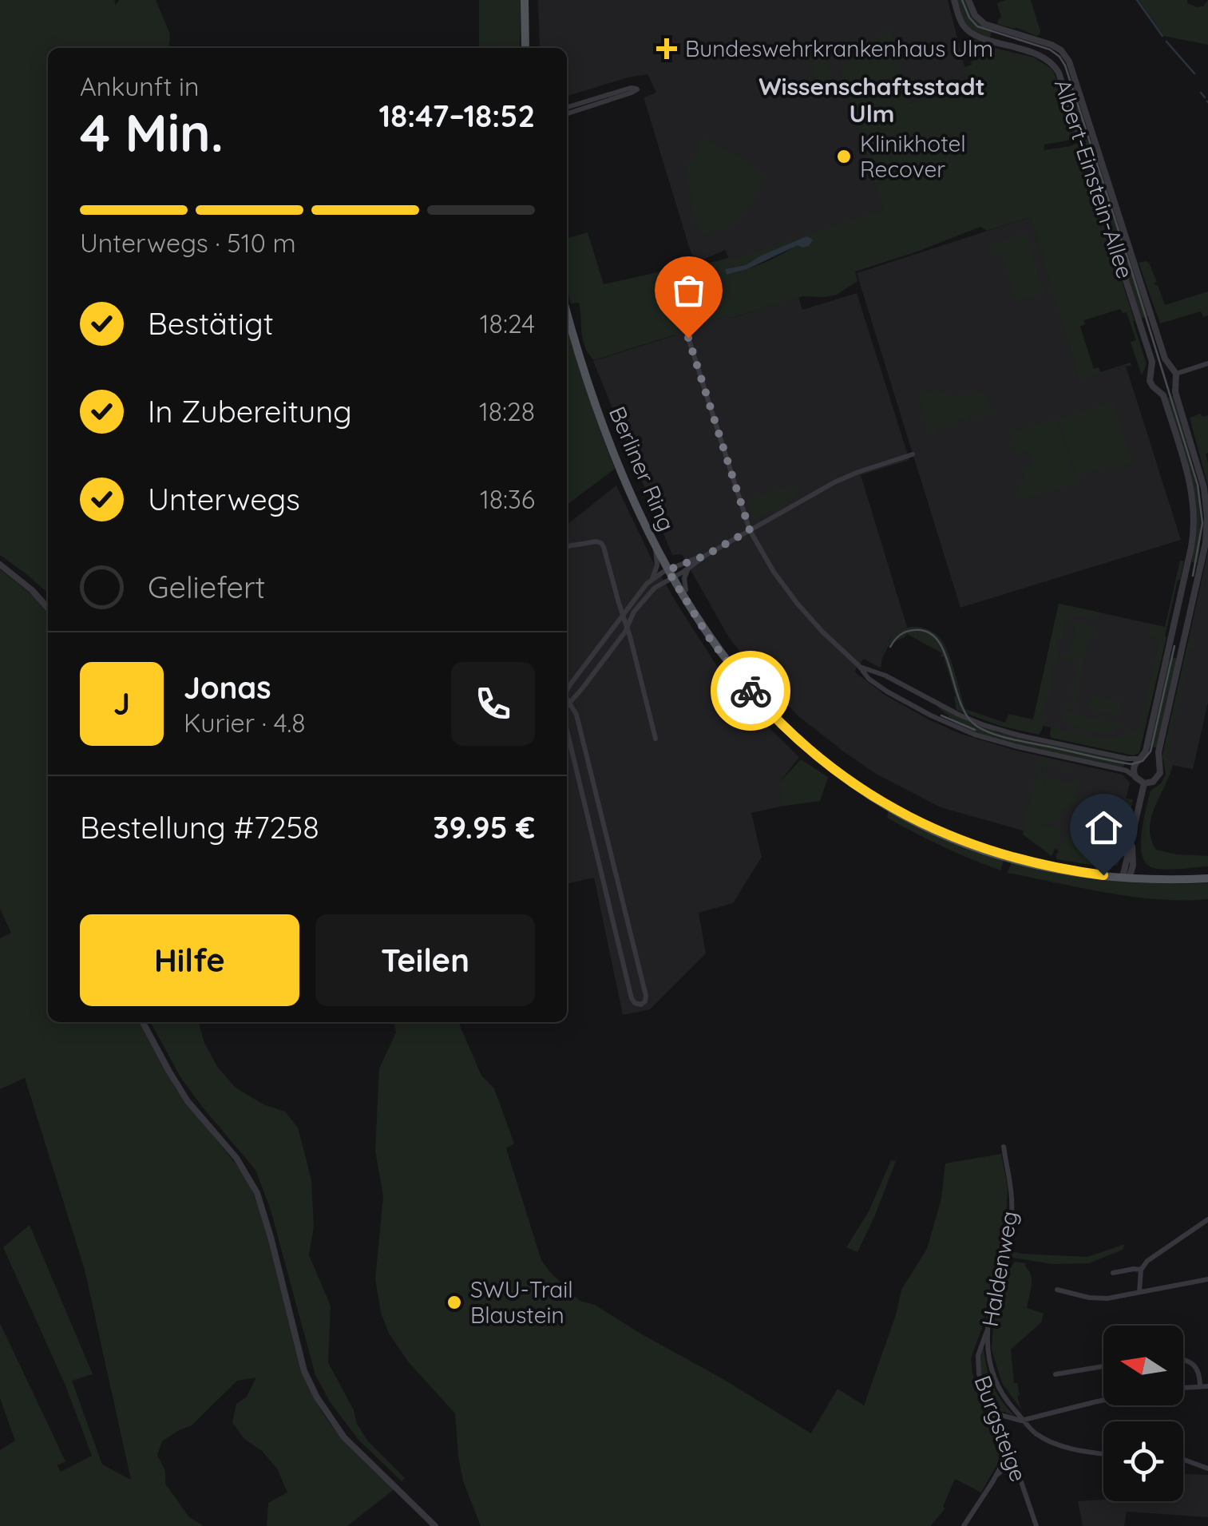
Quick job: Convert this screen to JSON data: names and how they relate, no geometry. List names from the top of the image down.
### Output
{
  "streets": {
    "main road": ["Berliner Ring"],
    "street": ["Albert-Einstein-Allee", "Haldenweg", "Burgsteige"]
  },
  "crossings": [
    ["Haldenweg", "Burgsteige"]
  ],
  "districts": ["Wissenschaftsstadt Ulm"],
  "places": {
    "health": ["Bundeswehrkrankenhaus Ulm"],
    "other": ["Klinikhotel Recover", "SWU-Trail Blaustein"]
  },
  "north": "left",
  "page": {
    "heading": ["4 Min.", "Ankunft in", "18:47–18:52"],
    "panel": [
      "Jonas",
      "Kurier · 4.8",
      "Bestellung #7258",
      "39.95 €"
    ],
    "bar": "Unterwegs · 510 m",
    "list": [
      ["Bestätigt", "18:24"],
      ["In Zubereitung", "18:28"],
      ["Unterwegs", "18:36"],
      "Geliefert"
    ],
    "round": "J",
    "buttons": ["Hilfe", "Teilen"]
  }
}
